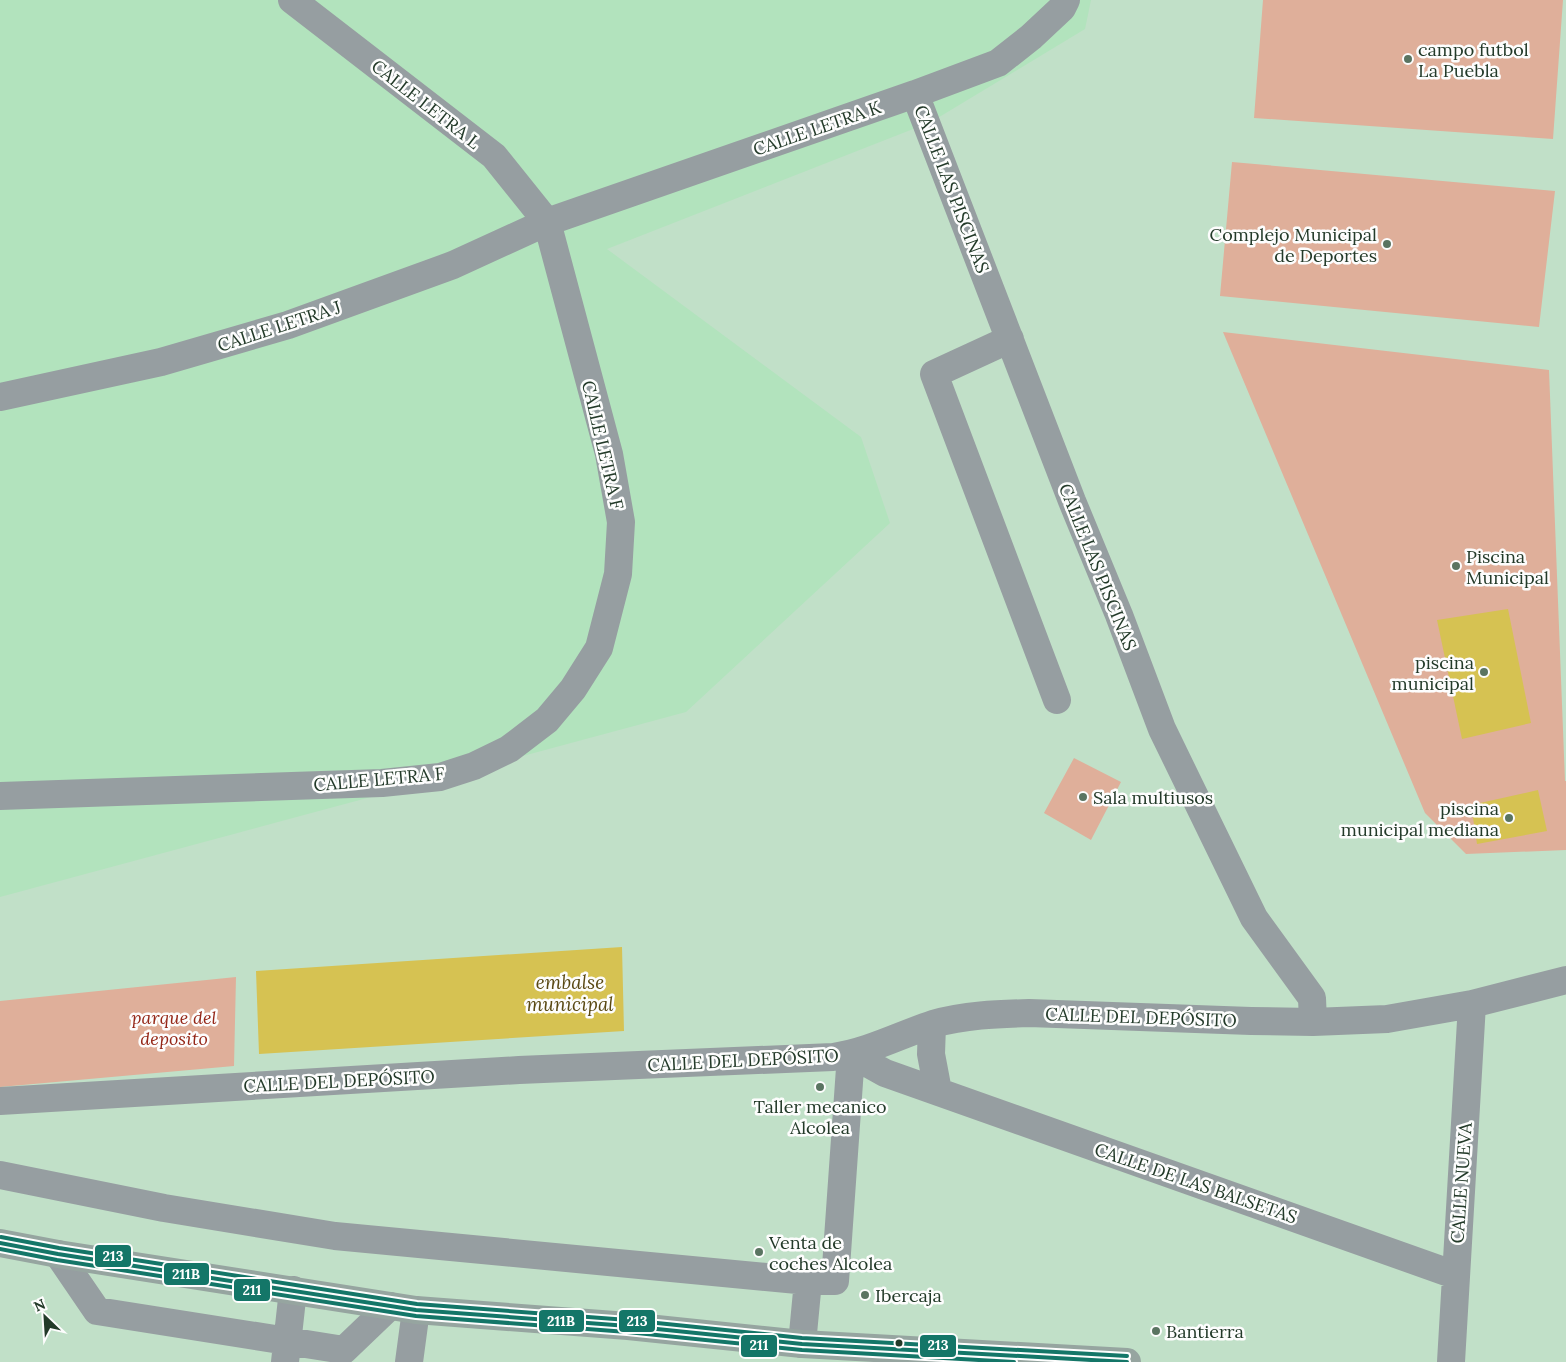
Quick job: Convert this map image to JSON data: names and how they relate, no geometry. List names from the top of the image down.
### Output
{
  "streets": {
    "street": [
      "CALLE LETRA L",
      "CALLE LETRA K",
      "CALLE LAS PISCINAS",
      "CALLE LETRA J",
      "CALLE LETRA F",
      "CALLE DEL DEPÓSITO",
      "CALLE DE LAS BALSETAS",
      "CALLE NUEVA"
    ]
  },
  "crossings": [
    ["CALLE LETRA L", "CALLE LETRA K"],
    ["CALLE LETRA L", "CALLE LETRA J"],
    ["CALLE LETRA L", "CALLE LETRA F"],
    ["CALLE LETRA K", "CALLE LAS PISCINAS"],
    ["CALLE LETRA K", "CALLE LETRA J"],
    ["CALLE LETRA K", "CALLE LETRA F"],
    ["CALLE LAS PISCINAS", "CALLE DEL DEPÓSITO"],
    ["CALLE LETRA J", "CALLE LETRA F"],
    ["CALLE DEL DEPÓSITO", "CALLE DE LAS BALSETAS"],
    ["CALLE DEL DEPÓSITO", "CALLE NUEVA"],
    ["CALLE DE LAS BALSETAS", "CALLE NUEVA"]
  ],
  "water": ["embalse municipal"],
  "parks": ["parque del deposito"],
  "places": [
    "campo futbol La Puebla",
    "Complejo Municipal de Deportes",
    "Piscina Municipal",
    "piscina municipal",
    "Sala multiusos",
    "piscina municipal mediana",
    "Taller mecanico Alcolea",
    "Venta de coches Alcolea",
    "Ibercaja",
    "Bantierra"
  ],
  "lines": ["transit line 213", "transit line 211B", "transit line 211"],
  "north": "top left"
}
